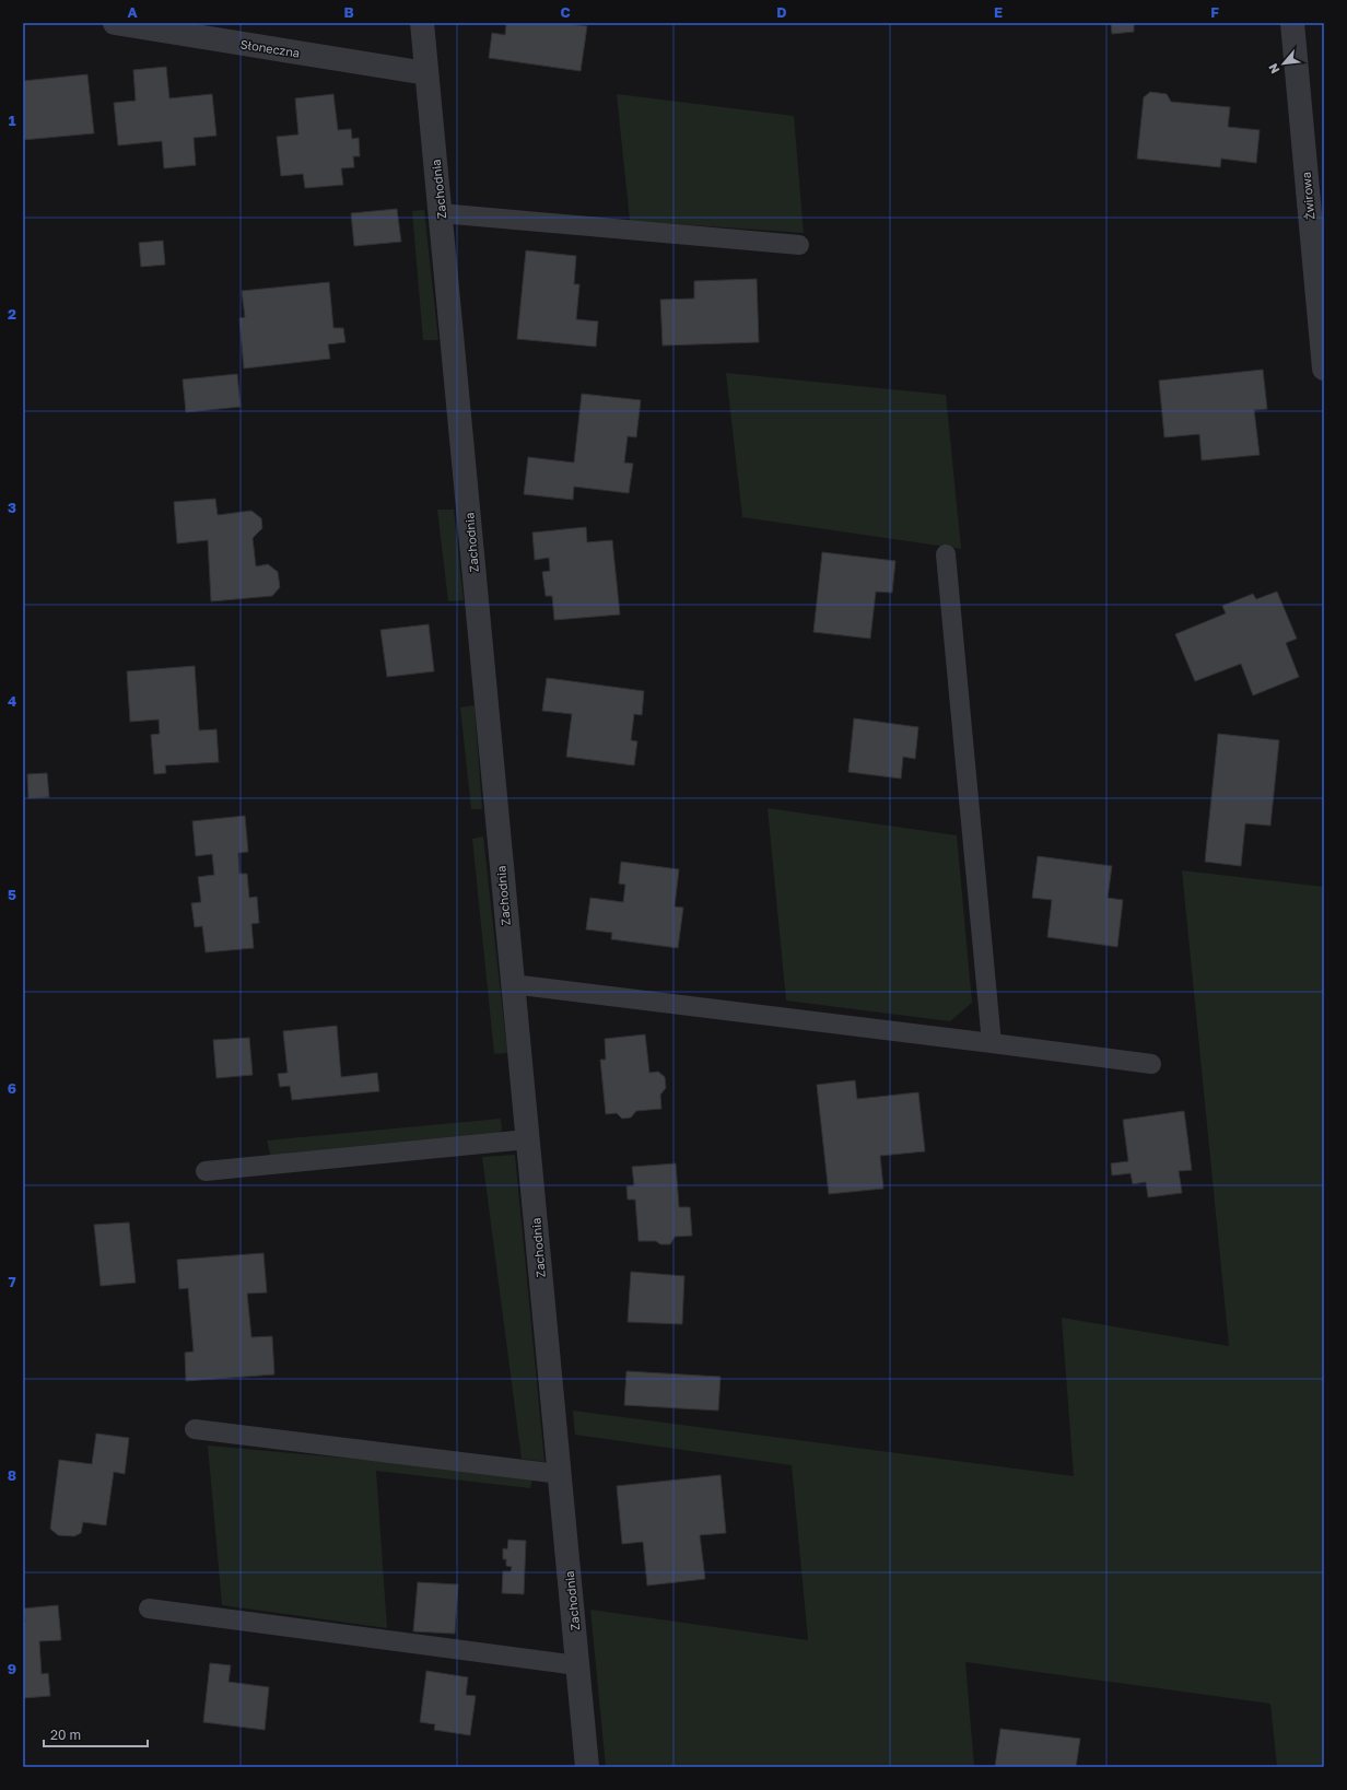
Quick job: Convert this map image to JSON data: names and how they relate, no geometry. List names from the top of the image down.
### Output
{
  "streets": {
    "street": ["Słoneczna", "Zachodnia", "Żwirowa"]
  },
  "crossings": [
    ["Słoneczna", "Zachodnia"]
  ],
  "scale_bar": "20 m",
  "north": "bottom left",
  "grid": {
    "columns": [
      "A",
      "B",
      "C",
      "D",
      "E",
      "F"
    ],
    "rows": [
      "1",
      "2",
      "3",
      "4",
      "5",
      "6",
      "7",
      "8",
      "9"
    ]
  }
}
